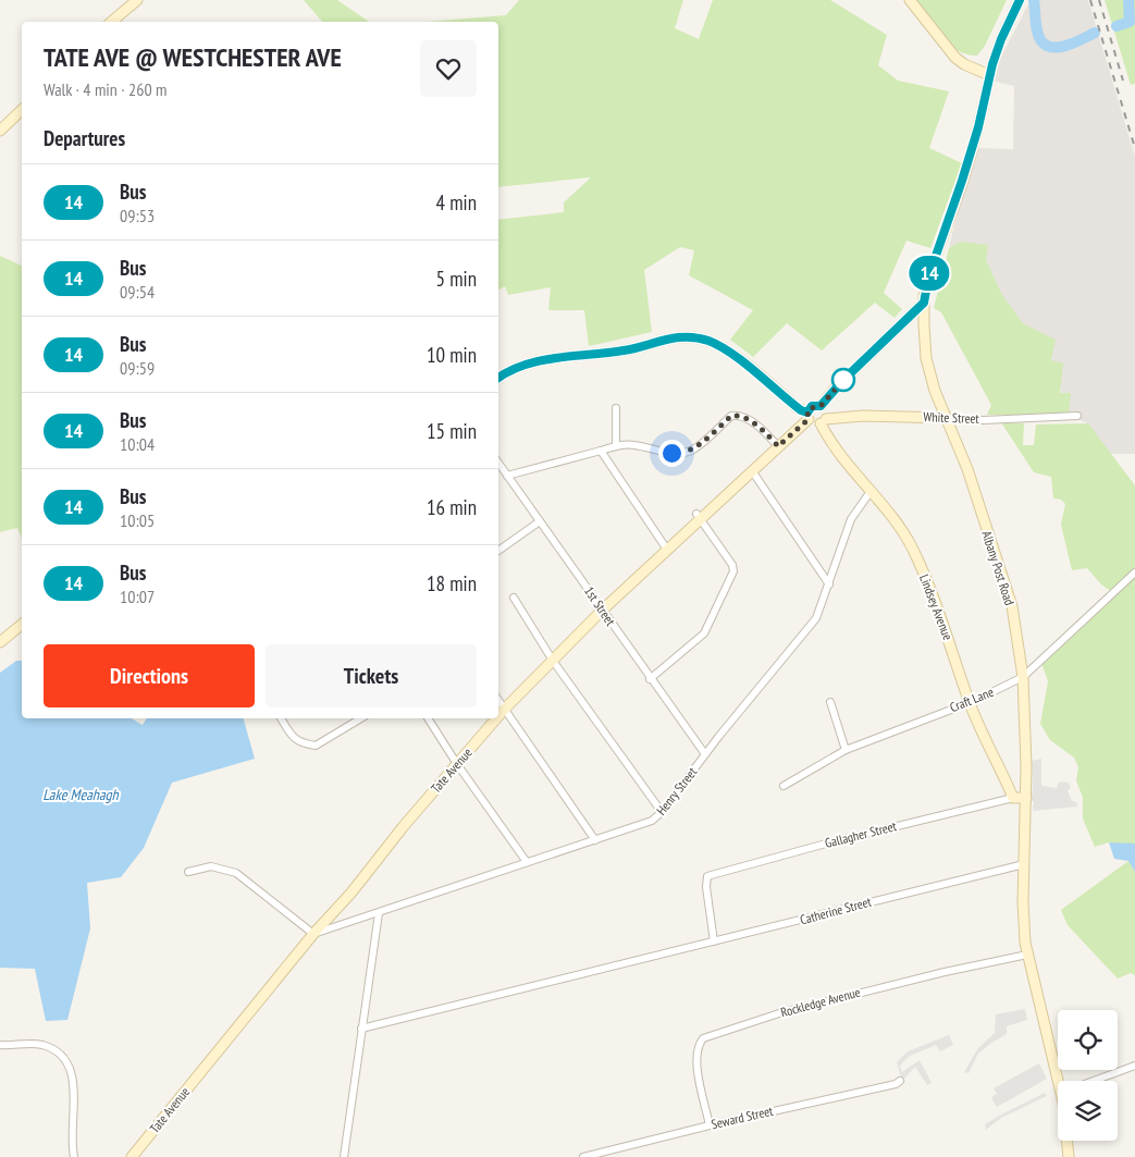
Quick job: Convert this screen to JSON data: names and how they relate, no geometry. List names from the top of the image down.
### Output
{
  "streets": {
    "street": [
      "White Street",
      "Albany Post Road",
      "1st Street",
      "Lindsey Avenue",
      "Craft Lane",
      "Tate Avenue",
      "Henry Street",
      "Gallagher Street",
      "Catherine Street",
      "Rockledge Avenue",
      "Seward Street"
    ]
  },
  "crossings": [
    ["White Street", "Albany Post Road"],
    ["White Street", "Lindsey Avenue"],
    ["White Street", "Tate Avenue"],
    ["Albany Post Road", "Craft Lane"],
    ["Albany Post Road", "Catherine Street"],
    ["Albany Post Road", "Rockledge Avenue"],
    ["1st Street", "Tate Avenue"],
    ["1st Street", "Henry Street"],
    ["Lindsey Avenue", "Craft Lane"],
    ["Lindsey Avenue", "Tate Avenue"],
    ["Lindsey Avenue", "Henry Street"],
    ["Lindsey Avenue", "Gallagher Street"],
    ["Tate Avenue", "Henry Street"],
    ["Gallagher Street", "Catherine Street"],
    ["Rockledge Avenue", "Seward Street"]
  ],
  "water": ["Lake Meahagh"],
  "lines": ["bus line 14"],
  "page": {
    "on_map": "14",
    "heading": [
      ["TATE AVE @ WESTCHESTER AVE", "Walk · 4 min · 260 m"],
      "Departures"
    ],
    "list": [
      {
        "mark": "14",
        "name": "Bus",
        "note": "09:53",
        "value": "4 min"
      },
      {
        "mark": "14",
        "name": "Bus",
        "note": "09:54",
        "value": "5 min"
      },
      {
        "mark": "14",
        "name": "Bus",
        "note": "09:59",
        "value": "10 min"
      },
      {
        "mark": "14",
        "name": "Bus",
        "note": "10:04",
        "value": "15 min"
      },
      {
        "mark": "14",
        "name": "Bus",
        "note": "10:05",
        "value": "16 min"
      },
      {
        "mark": "14",
        "name": "Bus",
        "note": "10:07",
        "value": "18 min"
      }
    ],
    "buttons": ["Directions", "Tickets"]
  }
}
